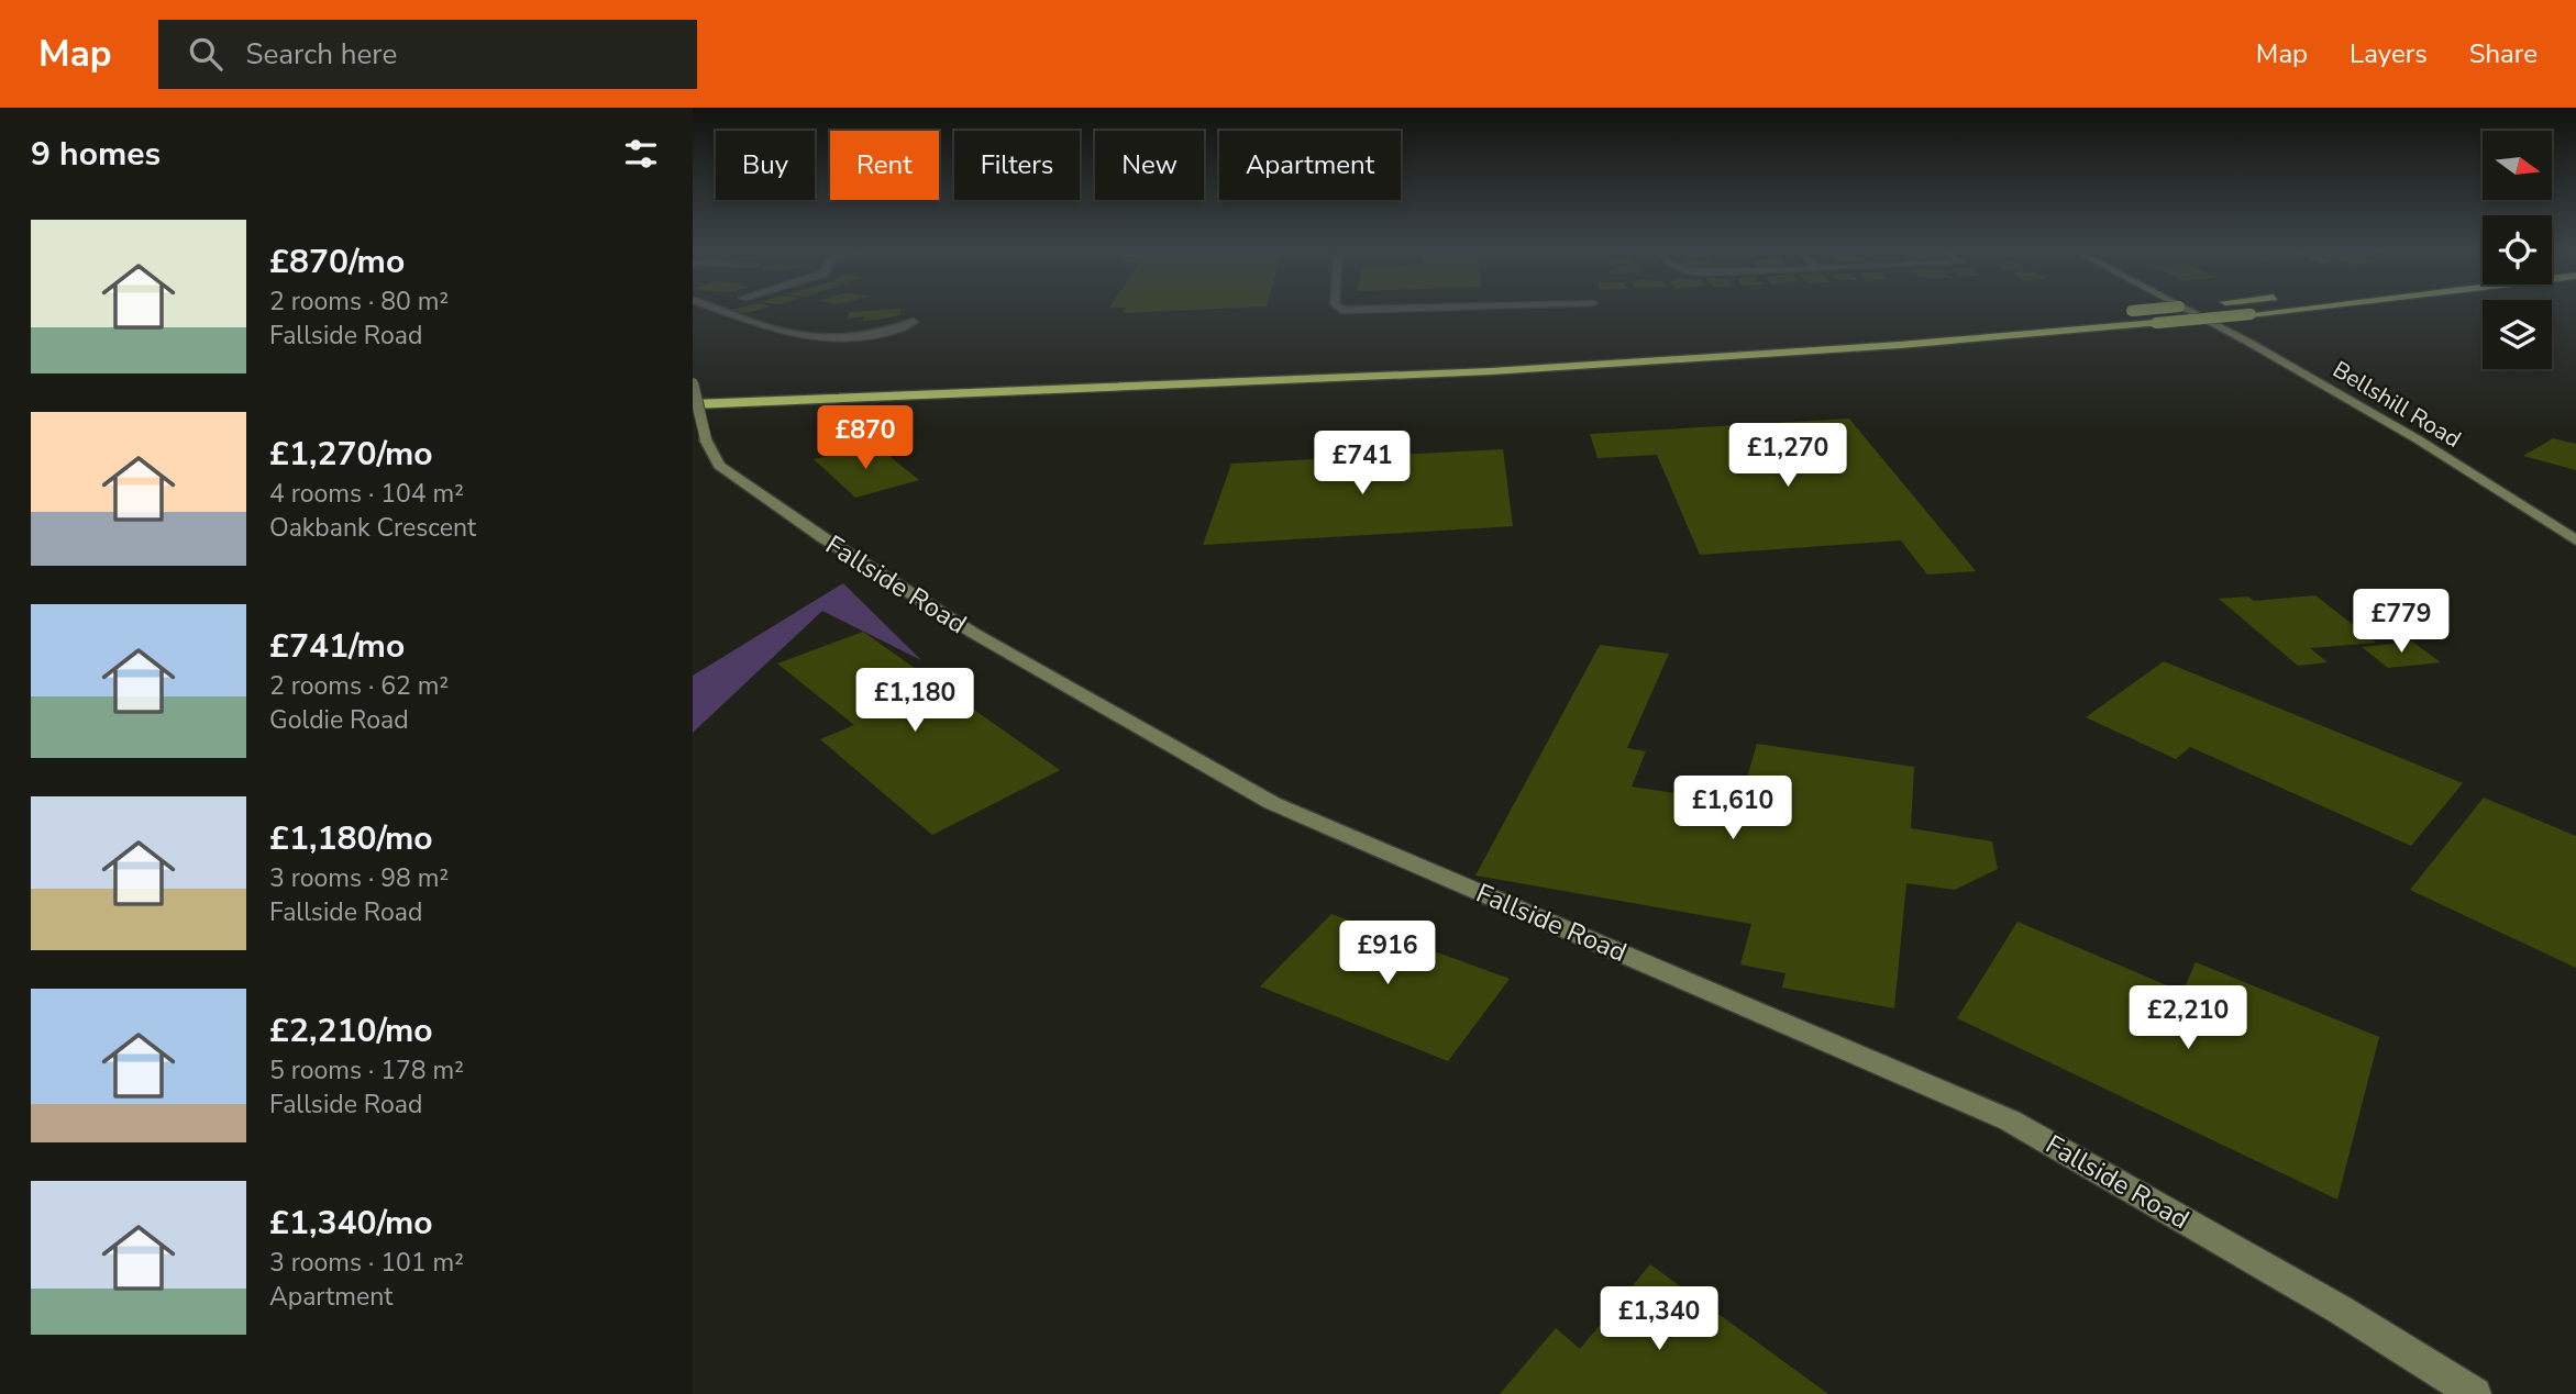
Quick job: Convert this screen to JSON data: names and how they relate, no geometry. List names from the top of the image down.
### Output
{
  "streets": {
    "street": ["Bellshill Road", "Fallside Road"]
  },
  "north": "right",
  "page": {
    "header": "Map",
    "search": "Search here",
    "nav": ["Map", "Layers", "Share"],
    "heading": "9 homes",
    "chip": [
      "Buy",
      "Rent",
      "Filters",
      "New",
      "Apartment"
    ],
    "list": [
      {
        "name": "£870/mo",
        "note": "2 rooms · 80 m² · Fallside Road"
      },
      {
        "name": "£1,270/mo",
        "note": "4 rooms · 104 m² · Oakbank Crescent"
      },
      {
        "name": "£741/mo",
        "note": "2 rooms · 62 m² · Goldie Road"
      },
      {
        "name": "£1,180/mo",
        "note": "3 rooms · 98 m² · Fallside Road"
      },
      {
        "name": "£2,210/mo",
        "note": "5 rooms · 178 m² · Fallside Road"
      },
      {
        "name": "£1,340/mo",
        "note": "3 rooms · 101 m² · Apartment"
      }
    ],
    "price": [
      "£870",
      "£1,270",
      "£741",
      "£779",
      "£1,180",
      "£1,610",
      "£916",
      "£2,210",
      "£1,340"
    ]
  }
}
